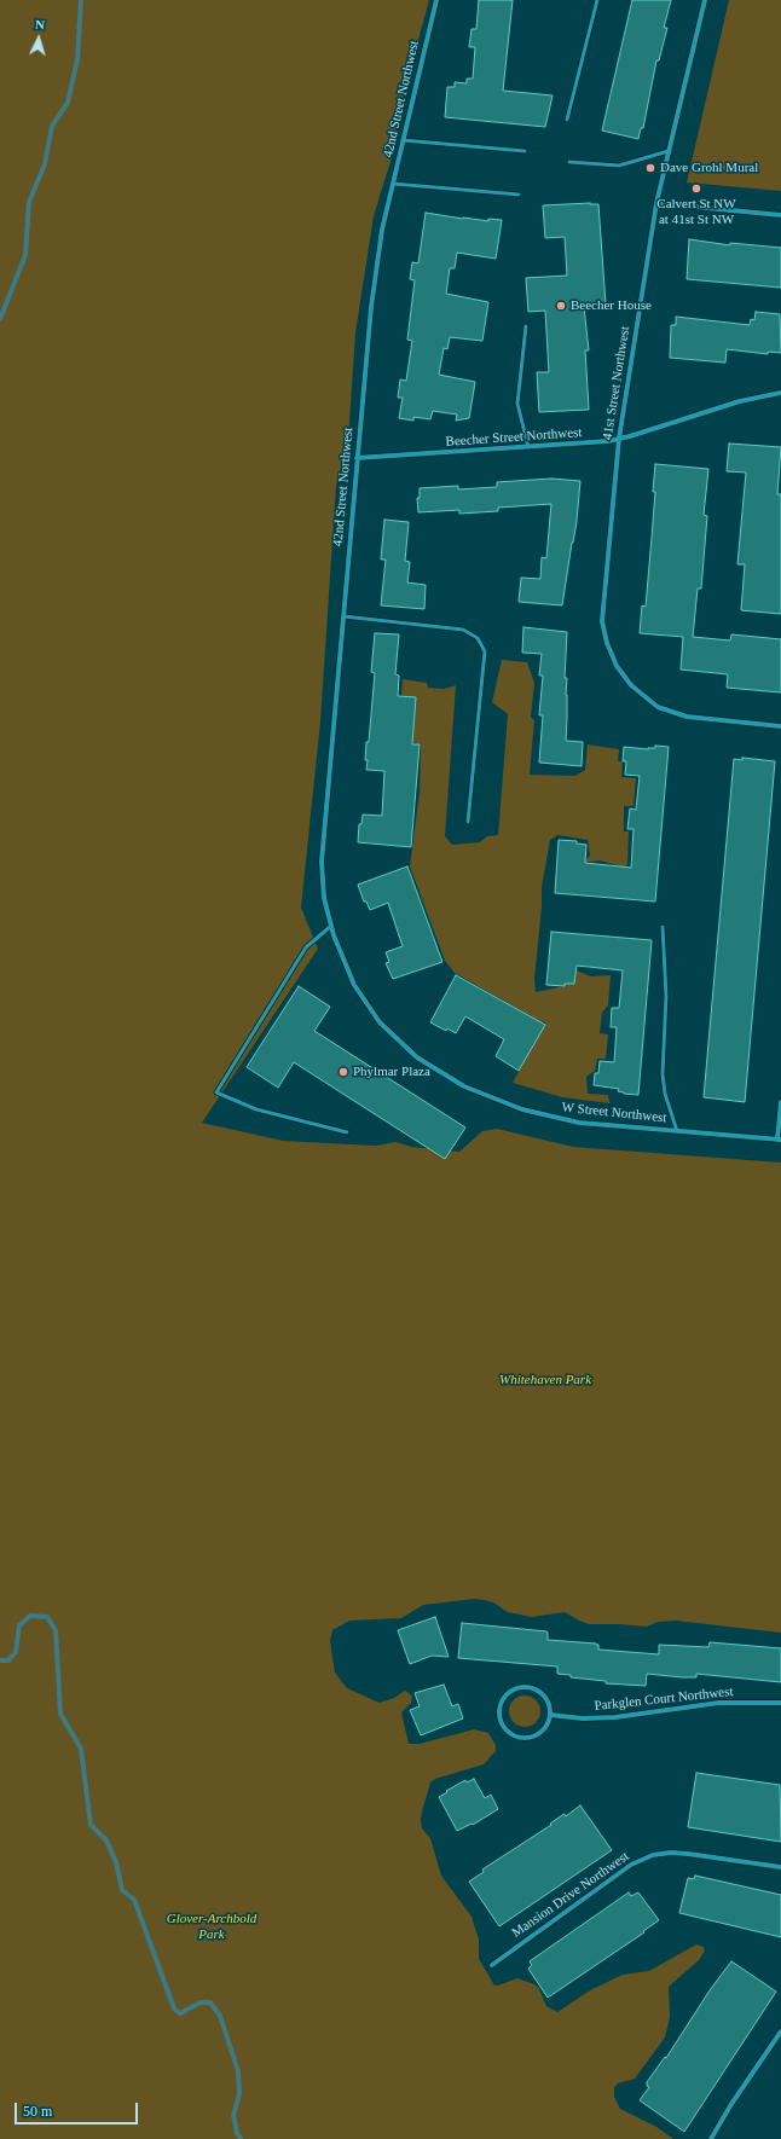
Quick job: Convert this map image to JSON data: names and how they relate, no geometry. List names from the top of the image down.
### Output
{
  "streets": {
    "street": [
      "42nd Street Northwest",
      "41st Street Northwest",
      "Beecher Street Northwest",
      "W Street Northwest",
      "Parkglen Court Northwest",
      "Mansion Drive Northwest"
    ]
  },
  "crossings": [
    ["42nd Street Northwest", "Beecher Street Northwest"],
    ["42nd Street Northwest", "W Street Northwest"],
    ["41st Street Northwest", "Beecher Street Northwest"]
  ],
  "parks": ["Whitehaven Park", "Glover-Archbold Park"],
  "places": [
    "Dave Grohl Mural",
    "Calvert St NW at 41st St NW",
    "Beecher House",
    "Phylmar Plaza"
  ],
  "scale_bar": "50 m",
  "north": "top"
}
